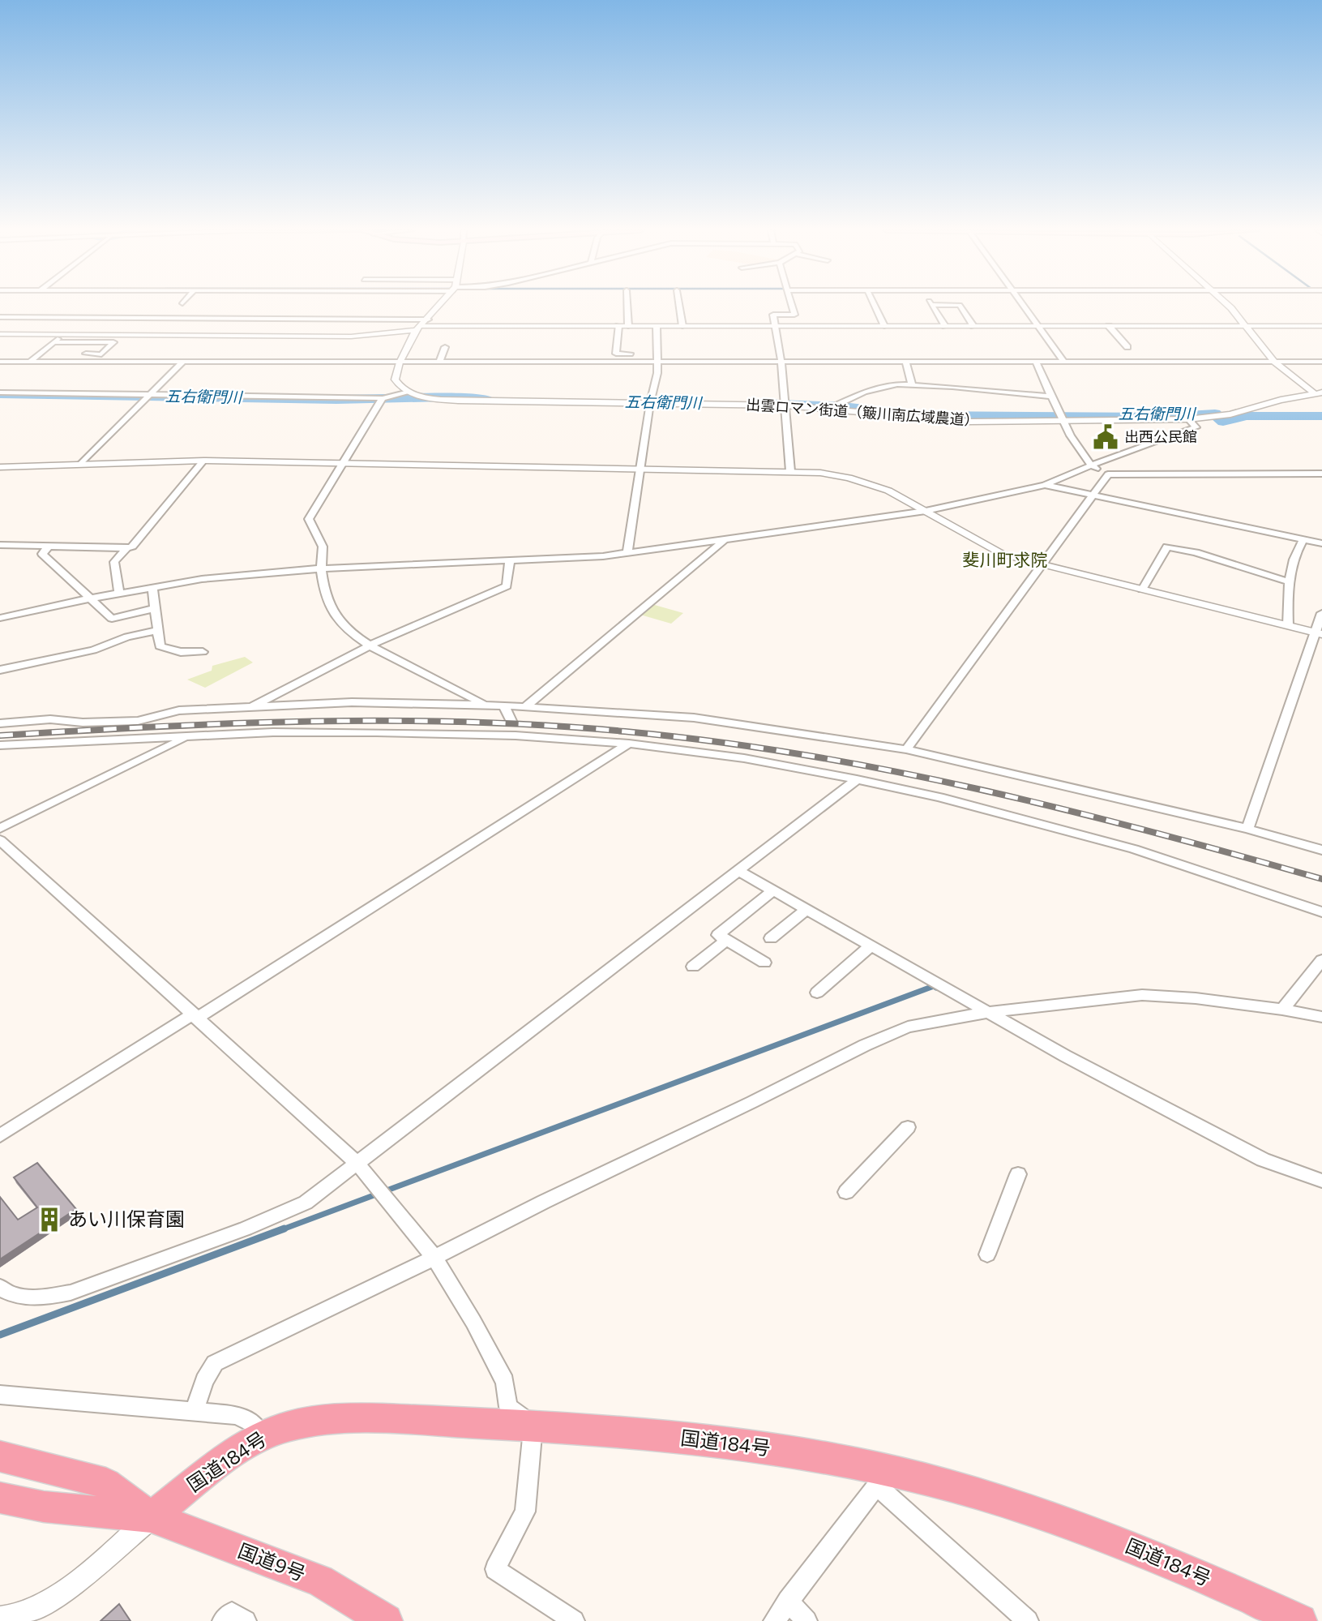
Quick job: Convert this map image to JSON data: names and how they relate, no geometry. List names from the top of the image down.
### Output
{
  "streets": {
    "highway": ["国道184号", "国道9号"],
    "street": ["出雲ロマン街道（簸川南広域農道）"]
  },
  "crossings": [
    ["国道184号", "国道9号"]
  ],
  "districts": ["斐川町求院"],
  "water": ["五右衛門川"],
  "places": {
    "public building": ["出西公民館"],
    "building": ["あい川保育園"]
  }
}
